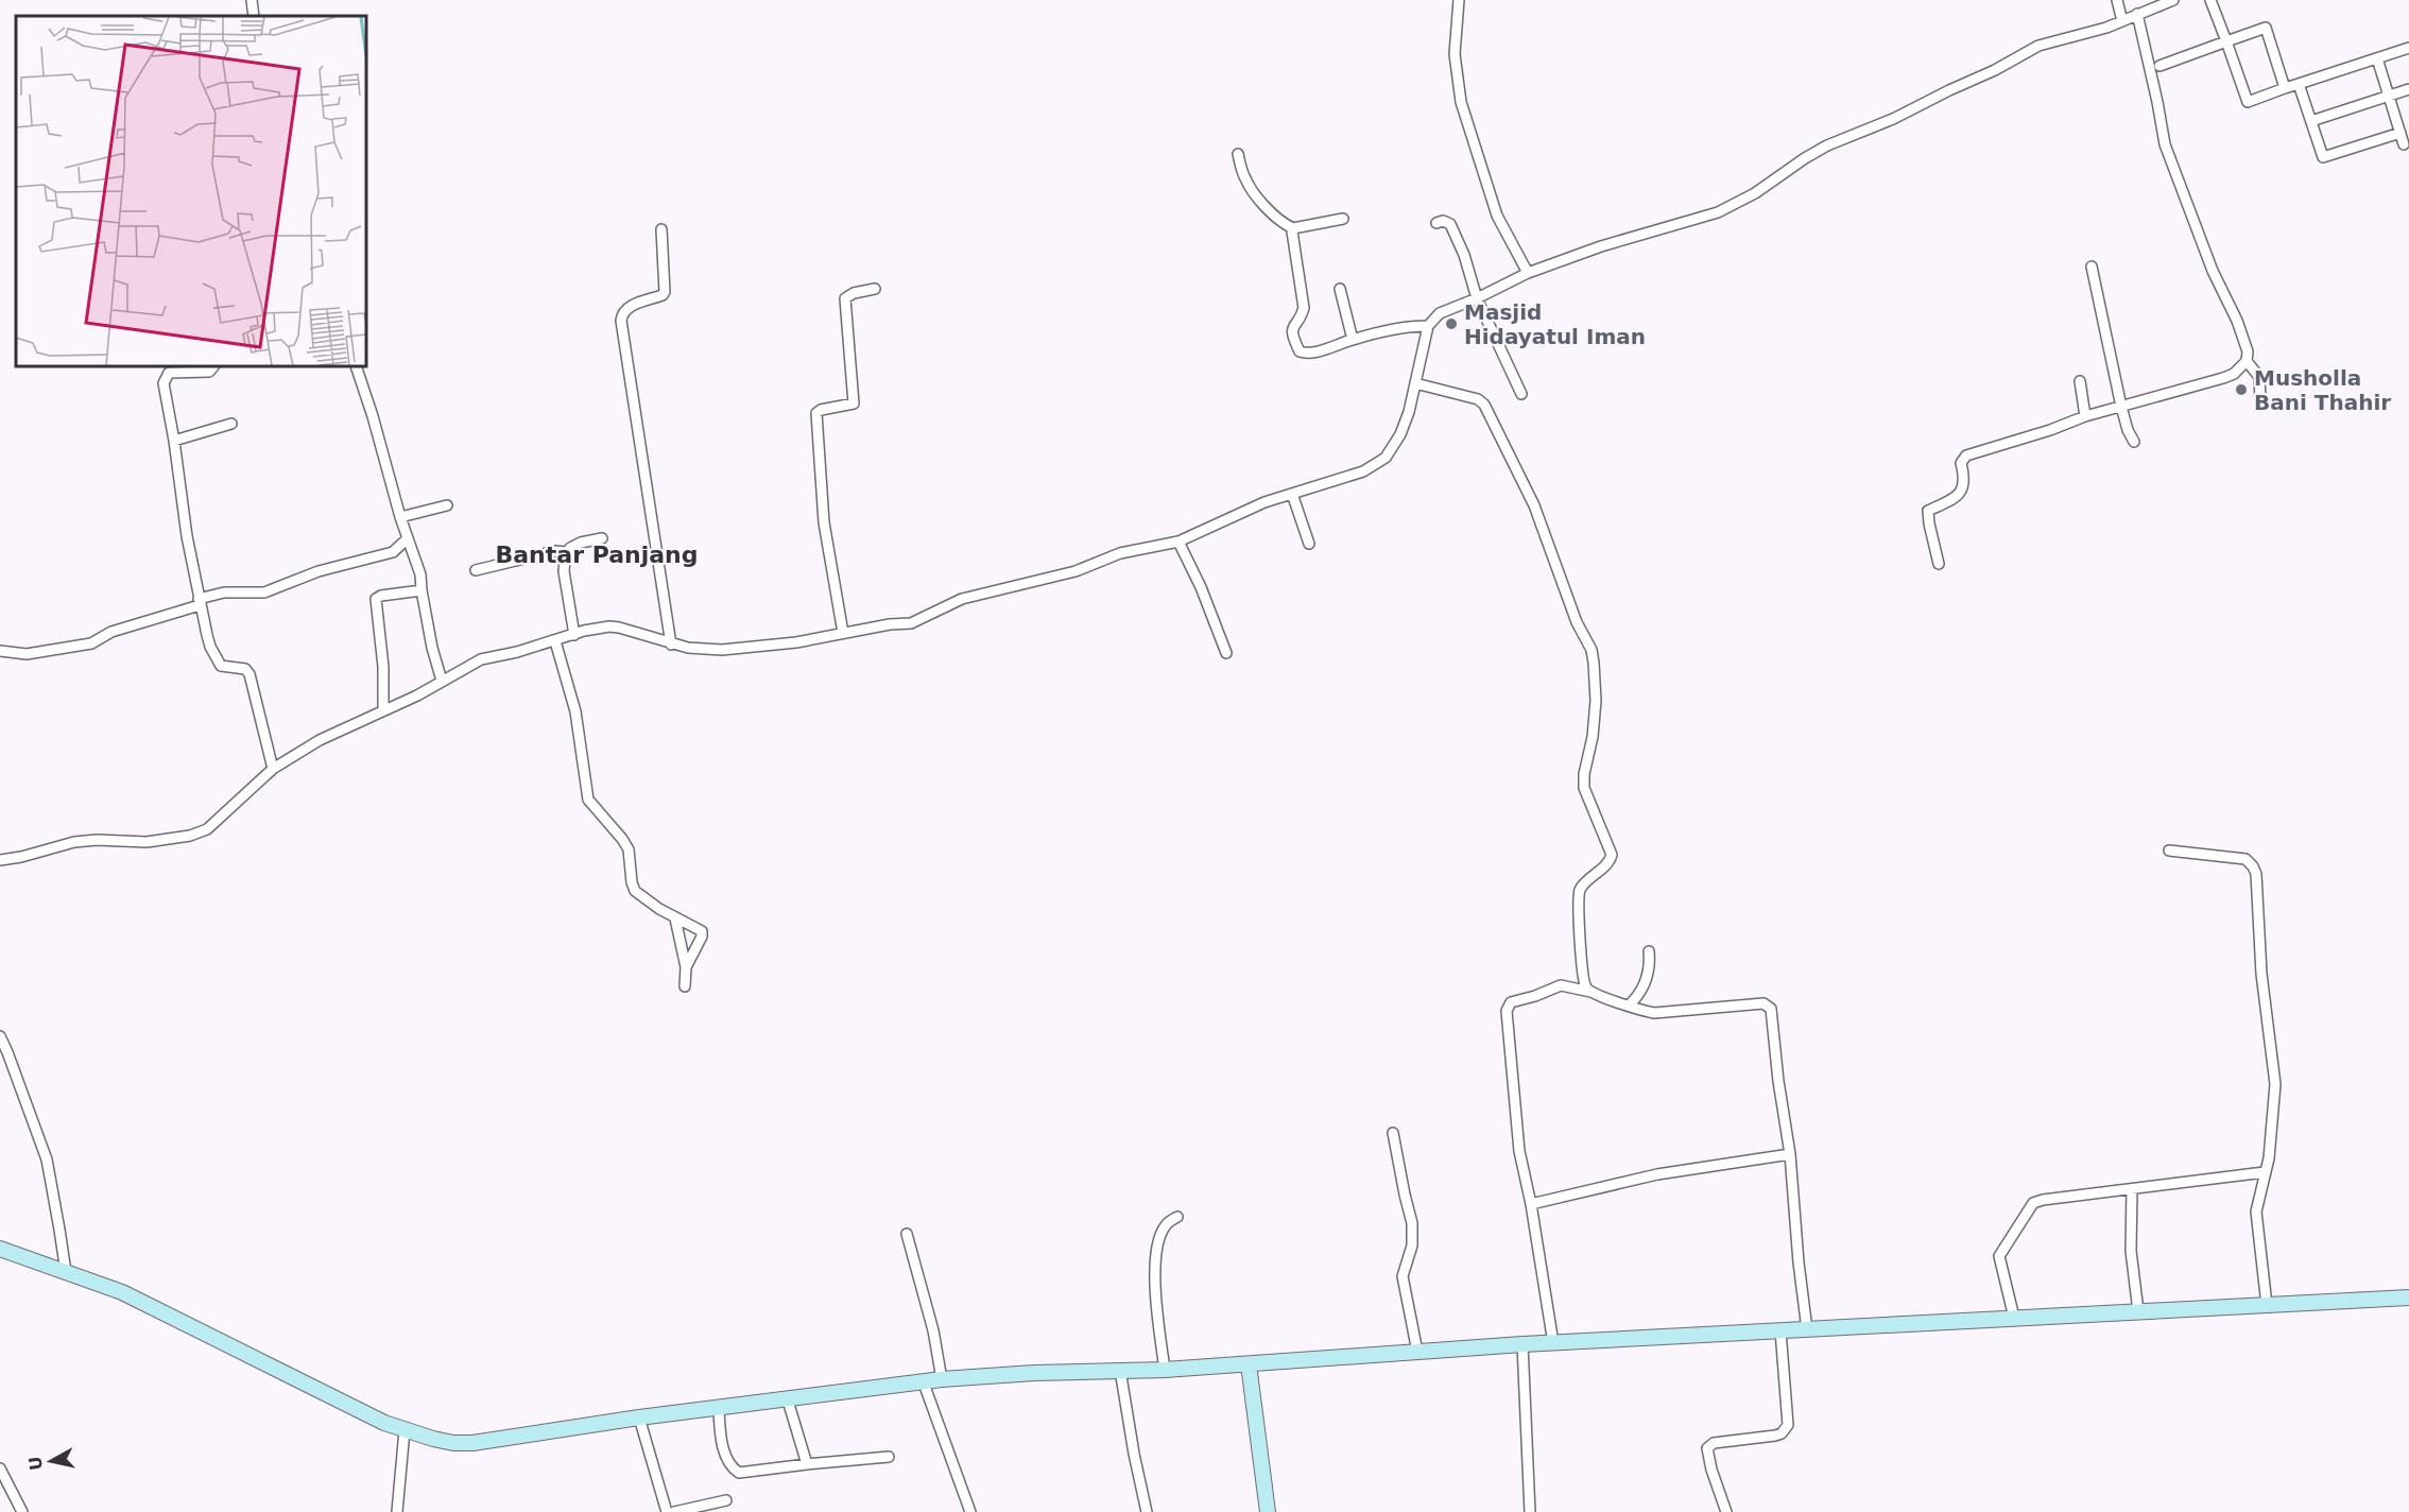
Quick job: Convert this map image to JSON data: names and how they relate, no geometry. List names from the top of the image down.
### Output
{
  "districts": ["Bantar Panjang"],
  "places": ["Masjid Hidayatul Iman", "Musholla Bani Thahir"],
  "north": "left"
}
